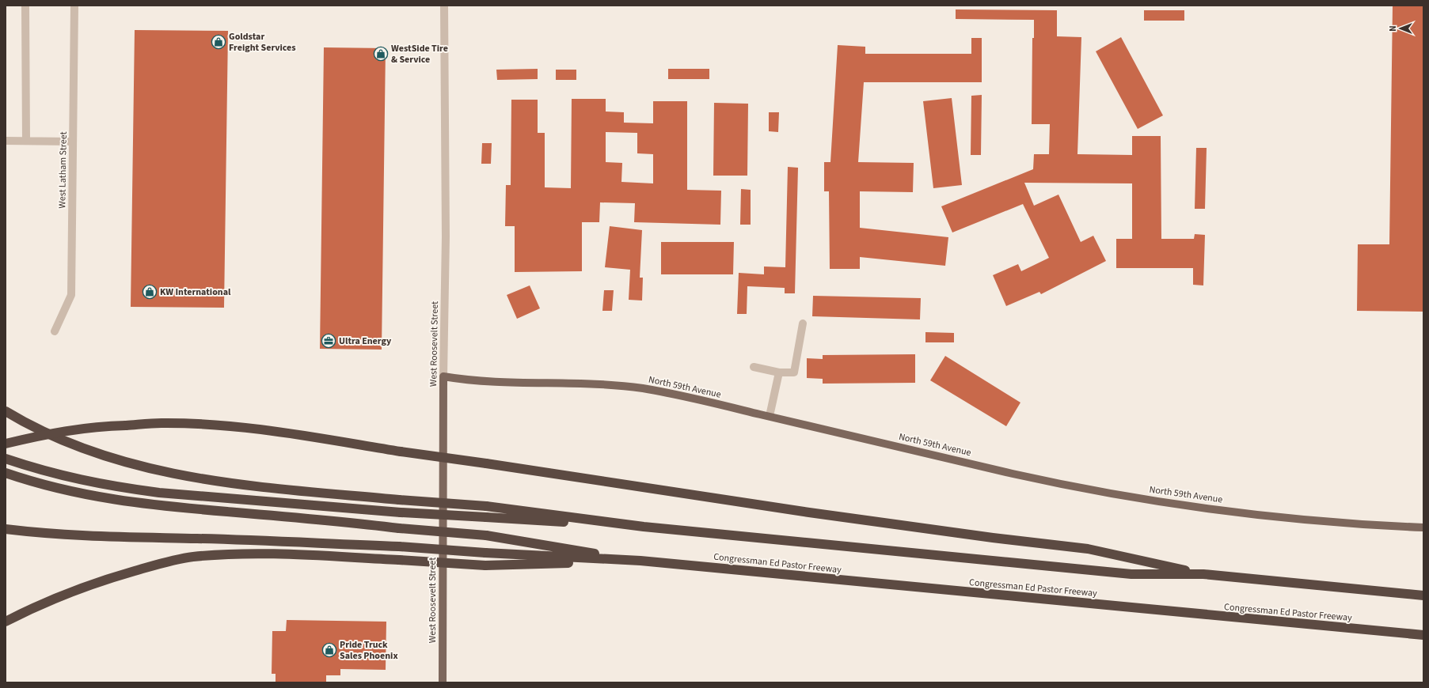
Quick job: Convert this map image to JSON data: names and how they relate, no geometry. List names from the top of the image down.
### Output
{
  "streets": {
    "highway": ["Congressman Ed Pastor Freeway"],
    "main road": ["West Roosevelt Street", "North 59th Avenue"],
    "street": ["West Latham Street"]
  },
  "crossings": [
    ["West Roosevelt Street", "North 59th Avenue"]
  ],
  "places": {
    "shop": [
      "Goldstar Freight Services",
      "WestSide Tire & Service",
      "KW International",
      "Pride Truck Sales Phoenix"
    ],
    "office": ["Ultra Energy"]
  },
  "north": "left"
}
